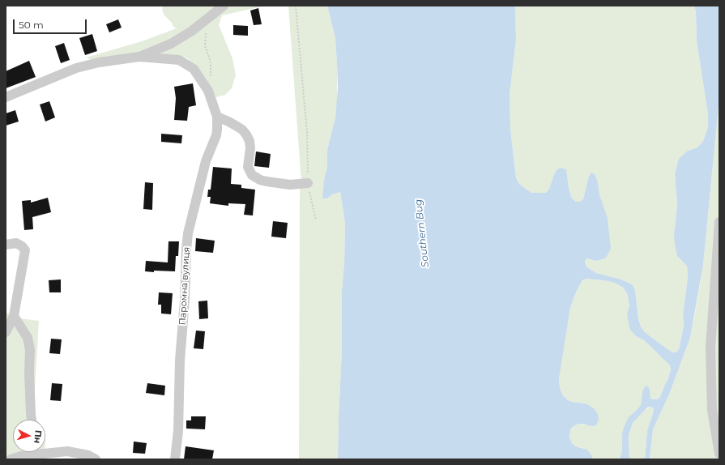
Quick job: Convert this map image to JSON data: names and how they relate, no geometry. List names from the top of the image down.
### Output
{
  "streets": {
    "street": ["Паромна вулиця"]
  },
  "water": ["Southern Bug"],
  "scale_bar": "50 m",
  "north": "right"
}
